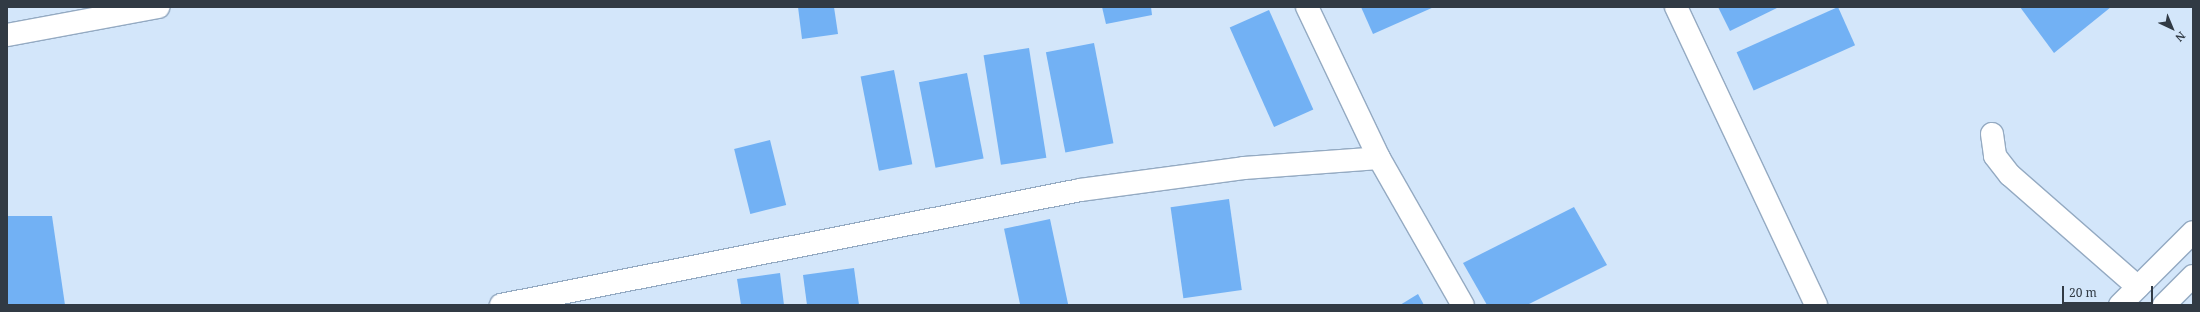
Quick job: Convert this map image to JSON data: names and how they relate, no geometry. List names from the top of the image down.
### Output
{
  "scale_bar": "20 m",
  "north": "bottom right"
}
